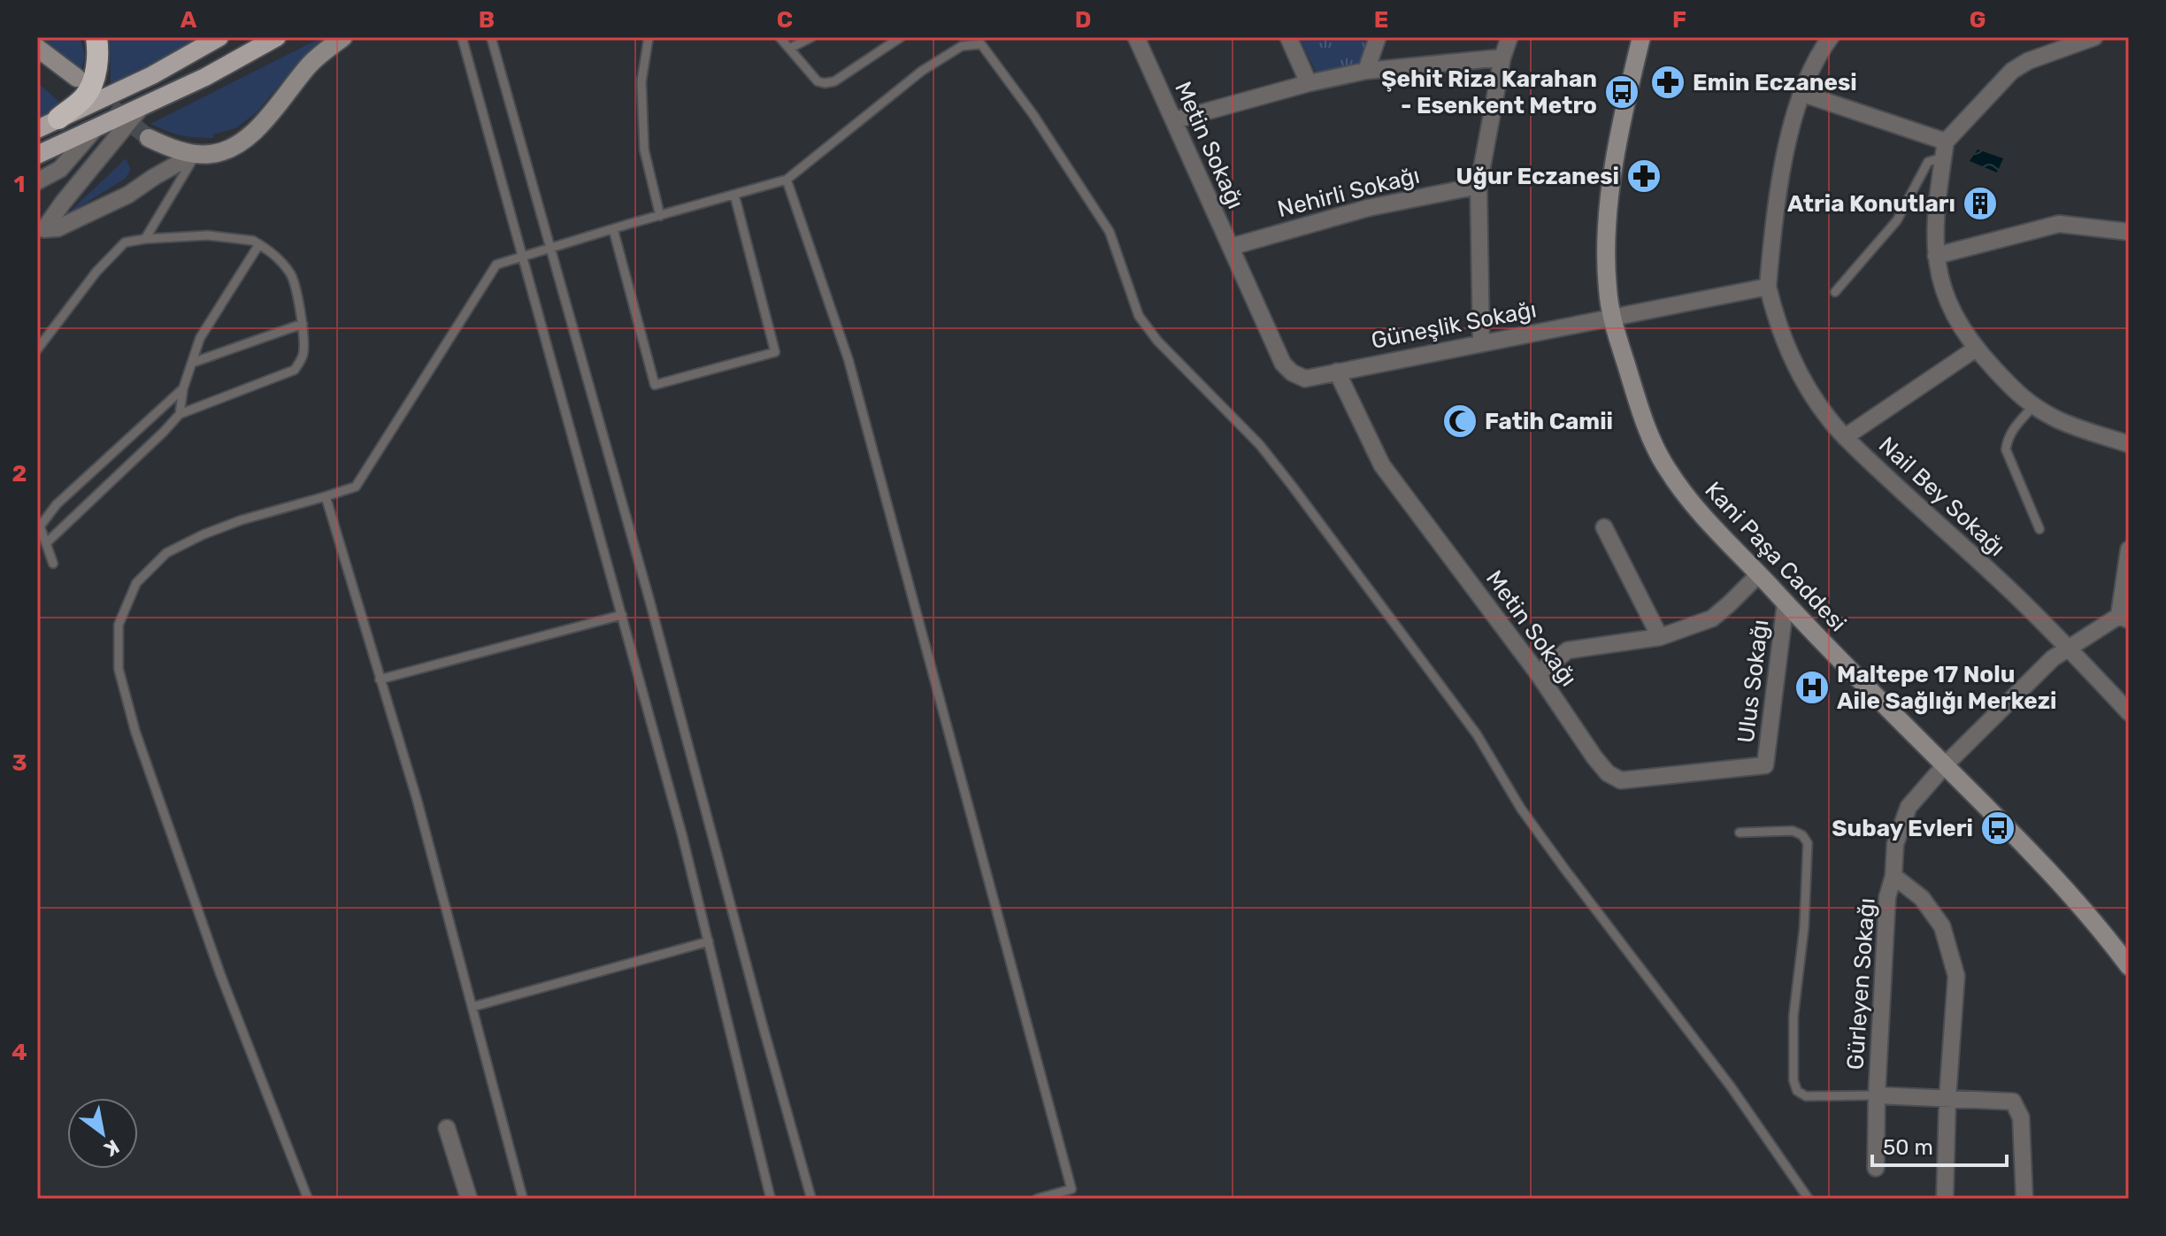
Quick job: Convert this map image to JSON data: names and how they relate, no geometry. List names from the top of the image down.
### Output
{
  "streets": {
    "street": [
      "Metin Sokağı",
      "Nehirli Sokağı",
      "Güneşlik Sokağı",
      "Nail Bey Sokağı",
      "Kani Paşa Caddesi",
      "Ulus Sokağı",
      "Gürleyen Sokağı"
    ]
  },
  "crossings": [
    ["Metin Sokağı", "Nehirli Sokağı"],
    ["Metin Sokağı", "Güneşlik Sokağı"],
    ["Metin Sokağı", "Ulus Sokağı"],
    ["Güneşlik Sokağı", "Kani Paşa Caddesi"],
    ["Kani Paşa Caddesi", "Ulus Sokağı"],
    ["Kani Paşa Caddesi", "Gürleyen Sokağı"]
  ],
  "places": {
    "pharmacy": ["Emin Eczanesi", "Uğur Eczanesi"],
    "bus stop": ["Şehi̇t Riza Karahan - Esenkent Metro", "Subay Evleri"],
    "building": ["Atria Konutları"],
    "mosque": ["Fatih Camii"],
    "hospital": ["Maltepe 17 Nolu Aile Sağlığı Merkezi"]
  },
  "scale_bar": "50 m",
  "north": "bottom right",
  "grid": {
    "columns": [
      "A",
      "B",
      "C",
      "D",
      "E",
      "F",
      "G"
    ],
    "rows": [
      "1",
      "2",
      "3",
      "4"
    ]
  }
}
